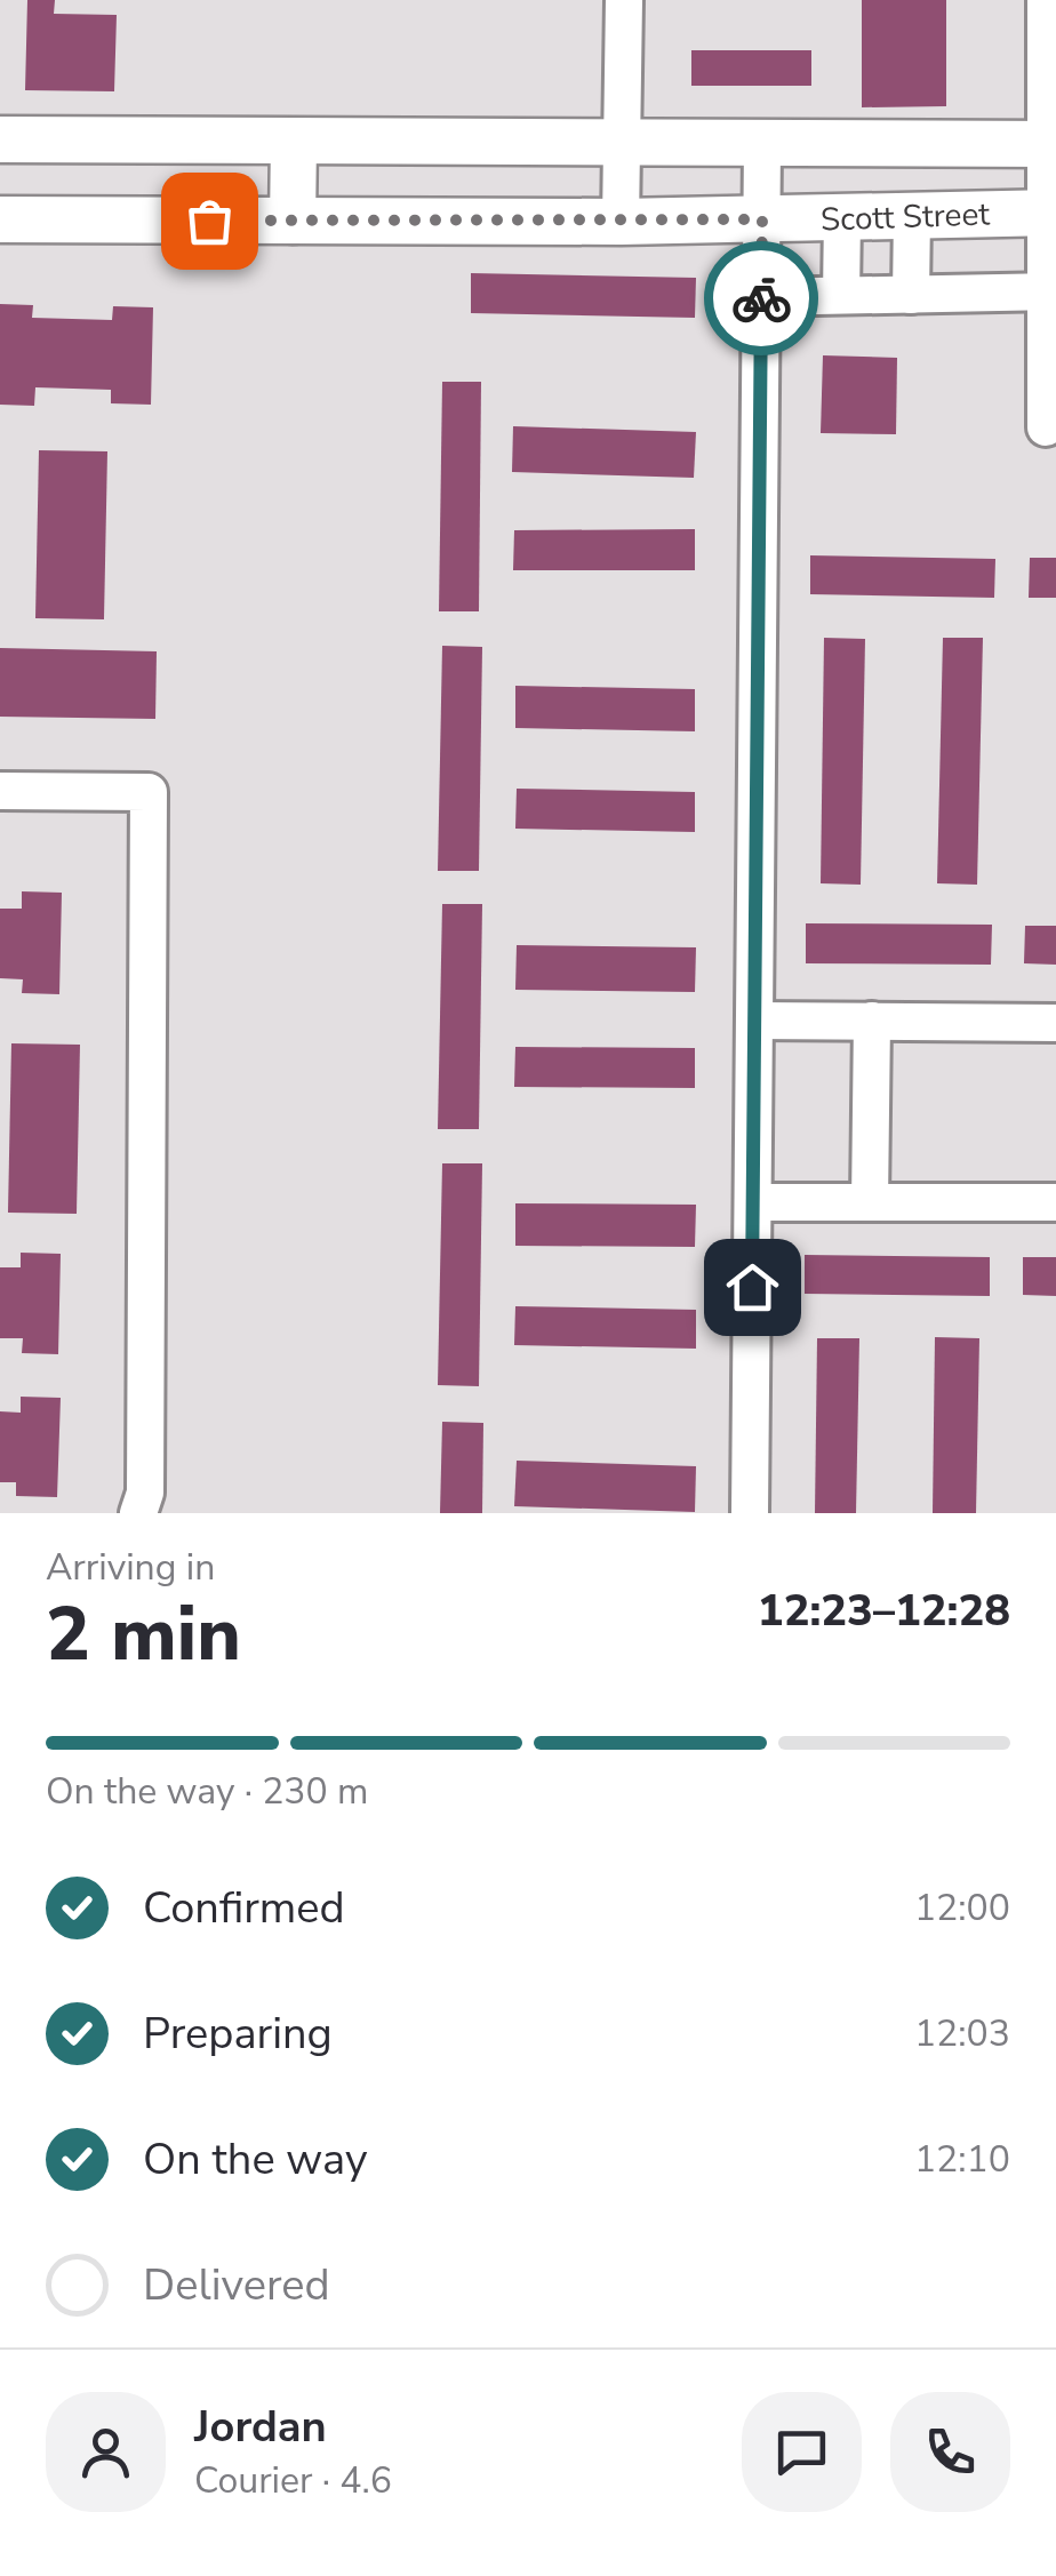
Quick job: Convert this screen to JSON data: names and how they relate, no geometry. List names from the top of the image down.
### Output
{
  "streets": {
    "main road": ["Scott Street"]
  },
  "page": {
    "heading": ["2 min", "Arriving in", "12:23–12:28"],
    "panel": ["Jordan", "Courier · 4.6"],
    "bar": "On the way · 230 m",
    "list": [
      ["Confirmed", "12:00"],
      ["Preparing", "12:03"],
      ["On the way", "12:10"],
      "Delivered"
    ]
  }
}
